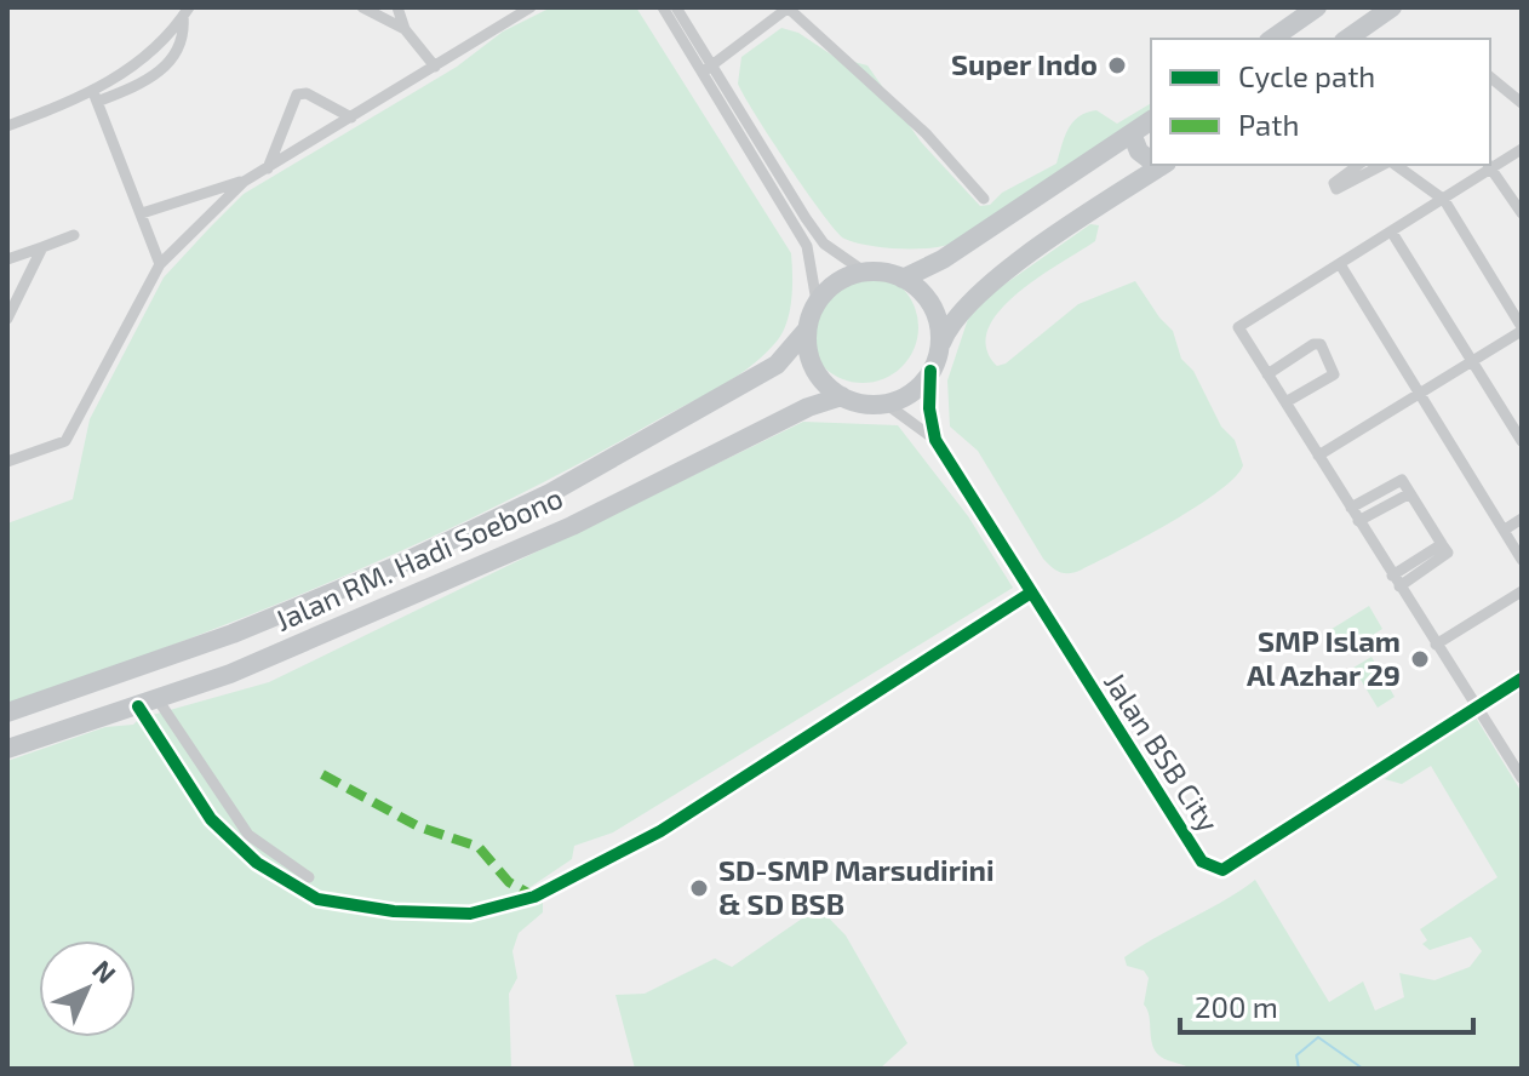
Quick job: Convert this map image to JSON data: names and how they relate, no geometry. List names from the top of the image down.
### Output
{
  "streets": {
    "main road": ["Jalan RM. Hadi Soebono"],
    "street": ["Jalan BSB City"]
  },
  "crossings": [
    ["Jalan RM. Hadi Soebono", "Jalan BSB City"]
  ],
  "places": ["Super Indo", "SMP Islam Al Azhar 29", "SD-SMP Marsudirini & SD BSB"],
  "legend": ["Cycle path", "Path"],
  "scale_bar": "200 m",
  "north": "top right"
}
